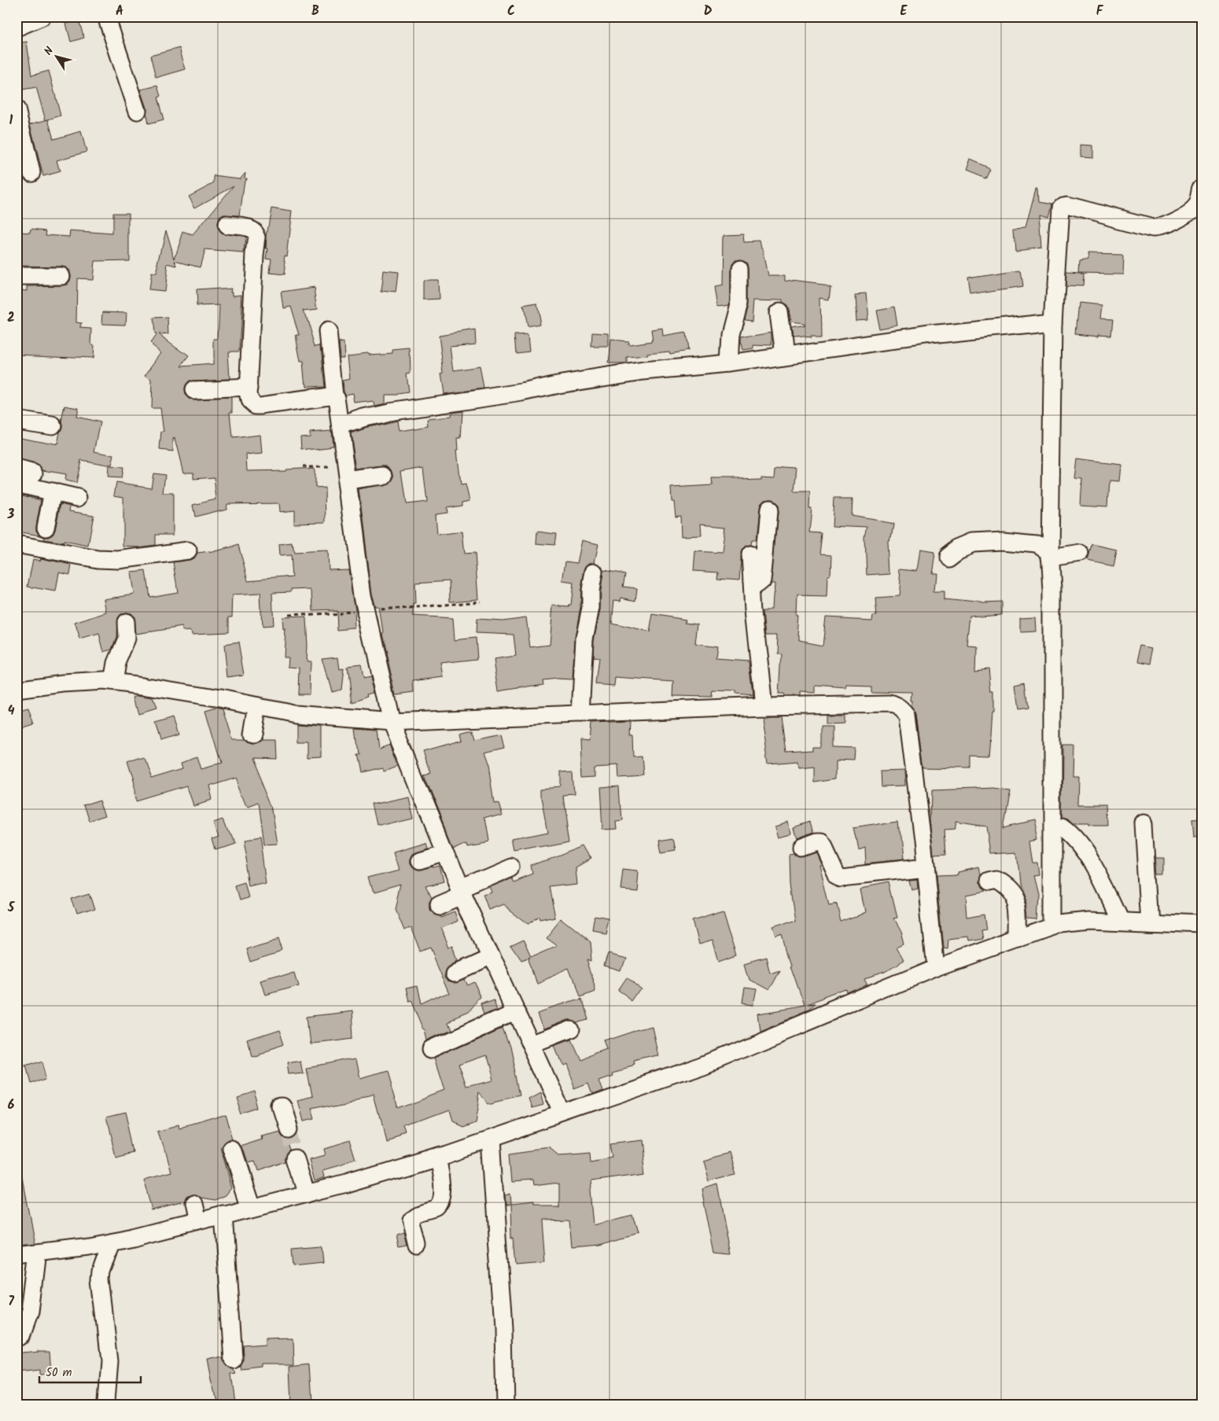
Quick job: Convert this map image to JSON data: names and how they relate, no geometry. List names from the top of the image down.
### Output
{
  "scale_bar": "50 m",
  "north": "top left",
  "grid": {
    "columns": [
      "A",
      "B",
      "C",
      "D",
      "E",
      "F"
    ],
    "rows": [
      "1",
      "2",
      "3",
      "4",
      "5",
      "6",
      "7"
    ]
  }
}
